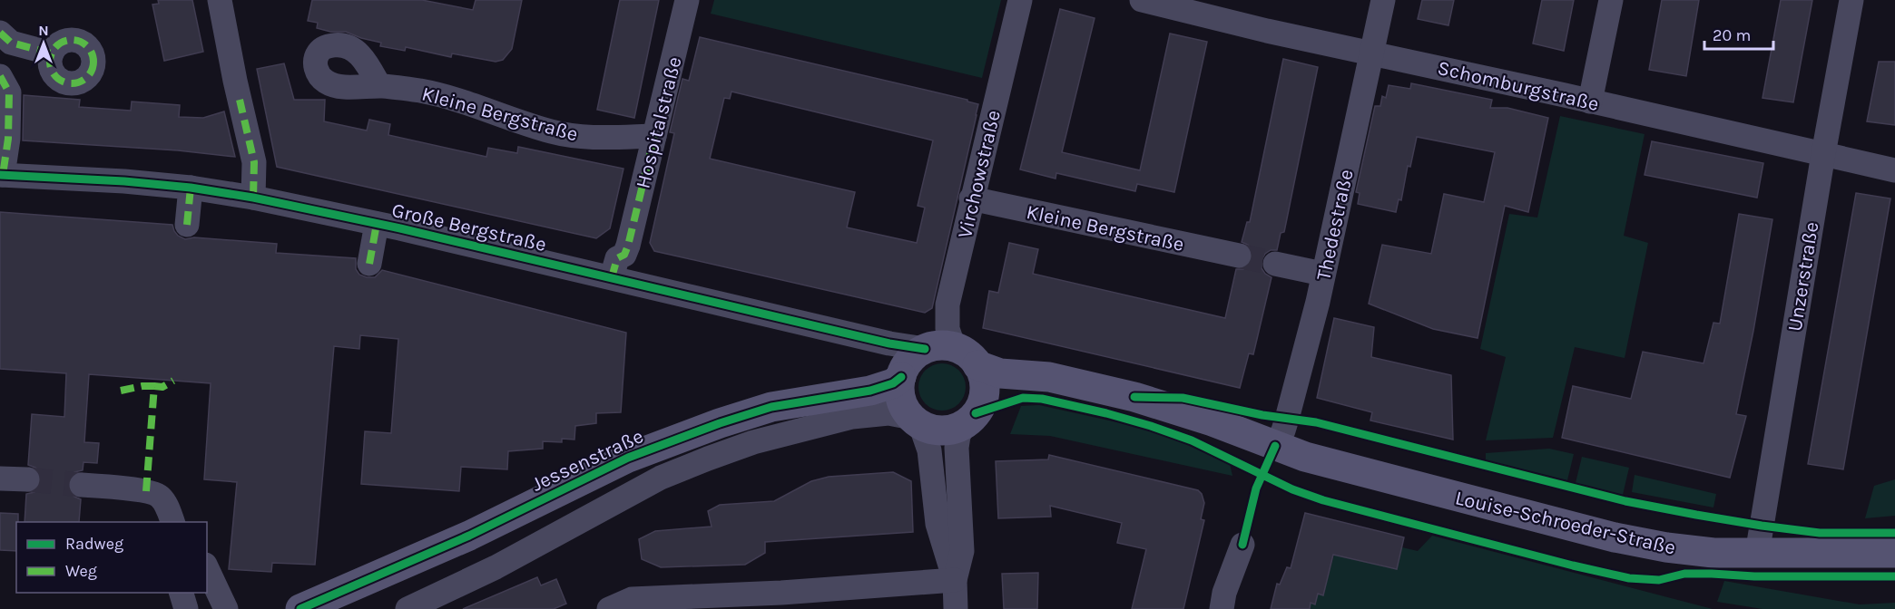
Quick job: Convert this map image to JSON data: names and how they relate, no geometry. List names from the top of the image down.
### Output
{
  "streets": {
    "street": [
      "Schomburgstraße",
      "Kleine Bergstraße",
      "Hospitalstraße",
      "Virchowstraße",
      "Thedestraße",
      "Große Bergstraße",
      "Unzerstraße",
      "Jessenstraße",
      "Louise-Schroeder-Straße"
    ]
  },
  "crossings": [
    ["Schomburgstraße", "Thedestraße"],
    ["Schomburgstraße", "Unzerstraße"],
    ["Kleine Bergstraße", "Hospitalstraße"],
    ["Kleine Bergstraße", "Virchowstraße"],
    ["Hospitalstraße", "Große Bergstraße"],
    ["Virchowstraße", "Große Bergstraße"],
    ["Virchowstraße", "Jessenstraße"],
    ["Thedestraße", "Louise-Schroeder-Straße"],
    ["Große Bergstraße", "Jessenstraße"],
    ["Unzerstraße", "Louise-Schroeder-Straße"]
  ],
  "legend": ["Radweg", "Weg"],
  "scale_bar": "20 m",
  "north": "top"
}
